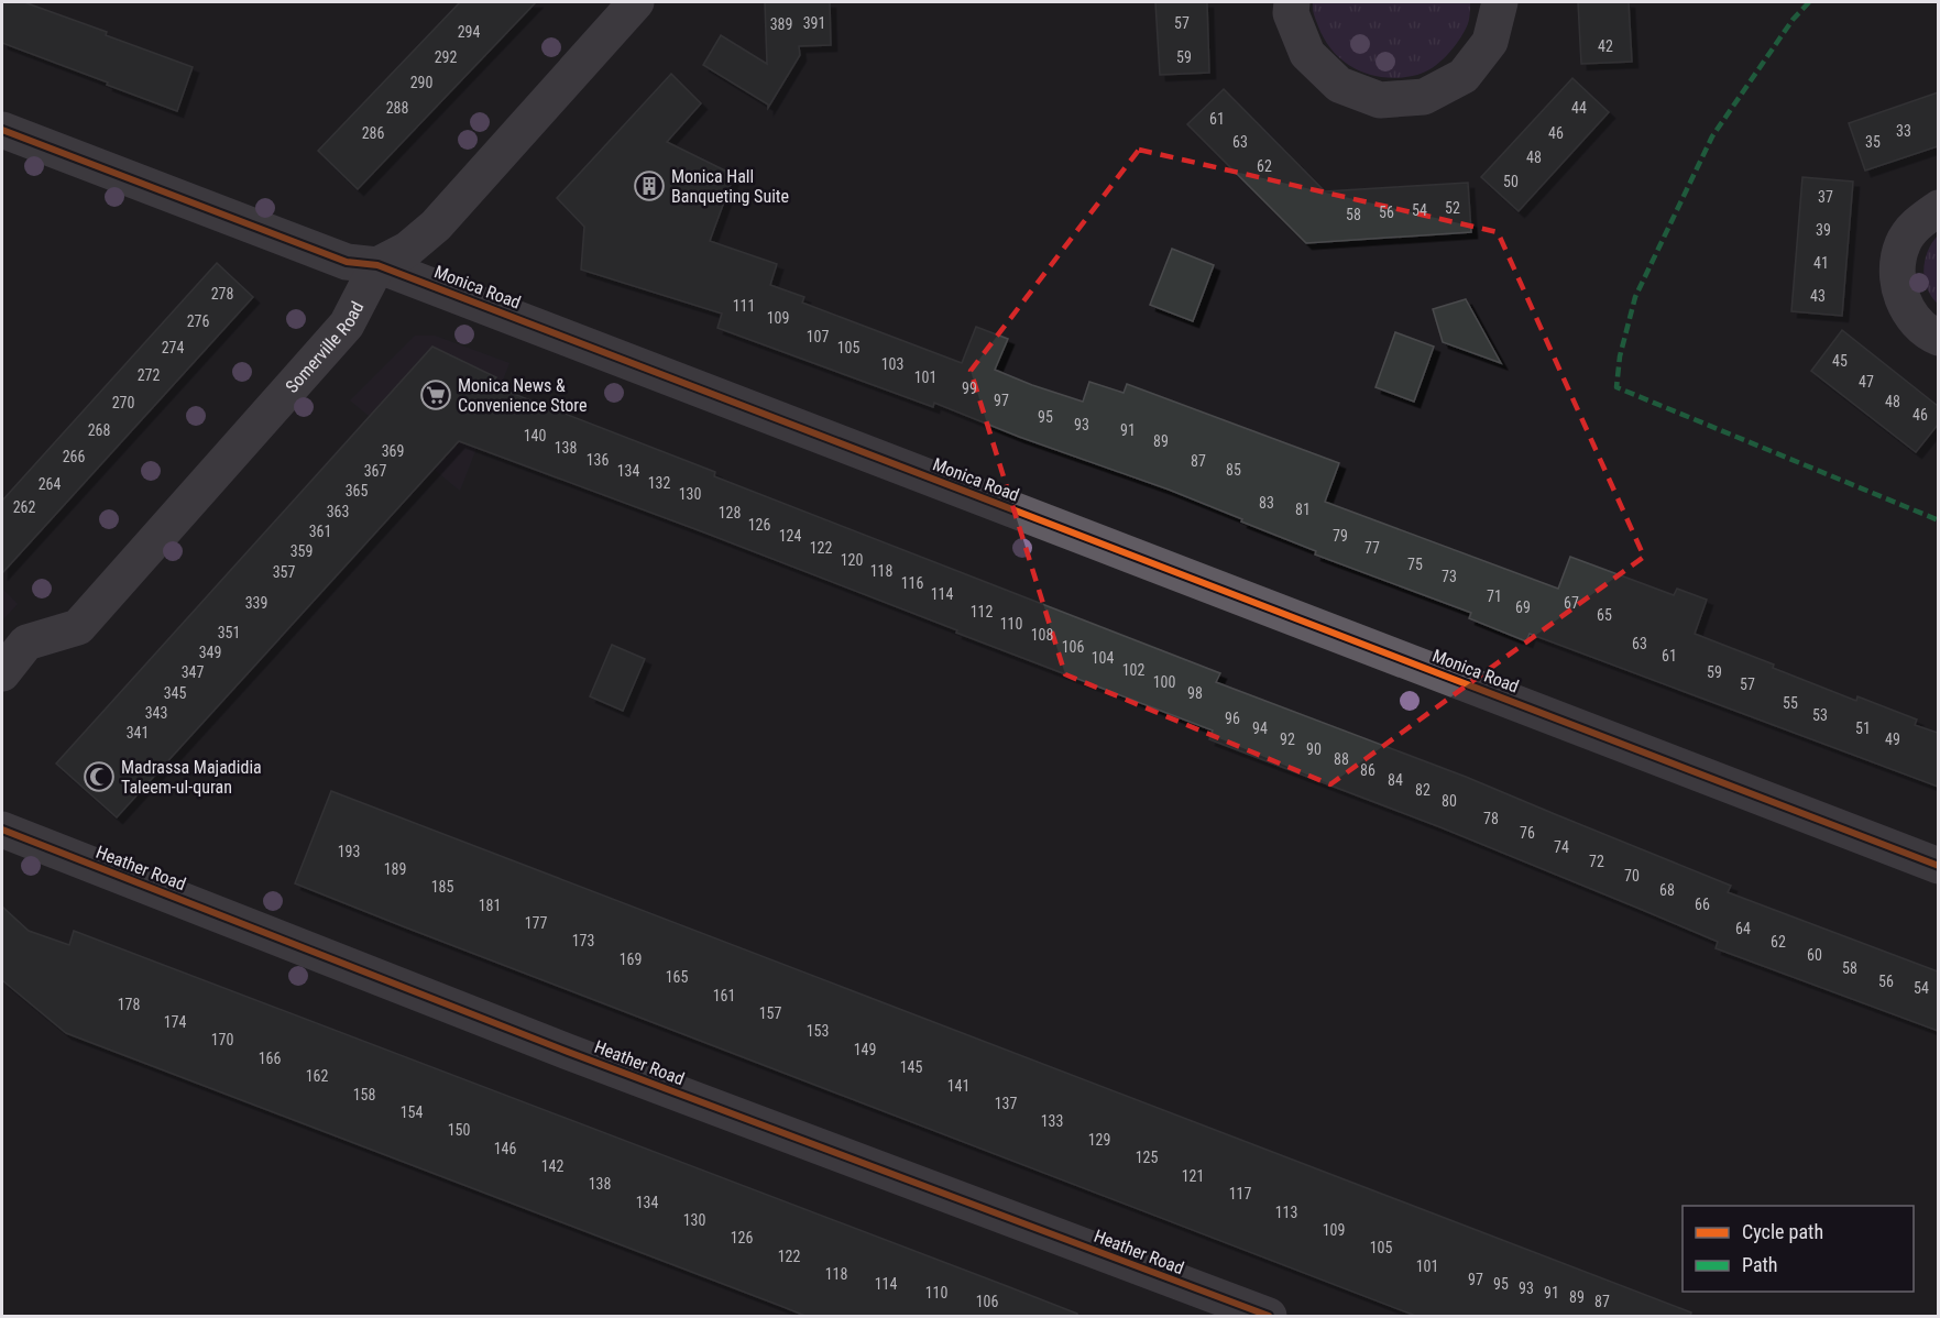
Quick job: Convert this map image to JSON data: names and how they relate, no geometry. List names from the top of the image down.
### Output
{
  "streets": {
    "street": ["Monica Road", "Somerville Road", "Heather Road"]
  },
  "crossings": [
    ["Monica Road", "Somerville Road"]
  ],
  "places": {
    "building": ["Monica Hall Banqueting Suite"],
    "supermarket": ["Monica News & Convenience Store"],
    "mosque": ["Madrassa Majadidia Taleem-ul-quran"]
  },
  "house_numbers": [
    "391",
    "57",
    "389",
    "294",
    "42",
    "292",
    "59",
    "290",
    "288",
    "44",
    "61",
    "33",
    "286",
    "46",
    "63",
    "35",
    "48",
    "62",
    "50",
    "37",
    "52",
    "54",
    "56",
    "58",
    "39",
    "41",
    "278",
    "43",
    "111",
    "109",
    "276",
    "107",
    "274",
    "105",
    "45",
    "103",
    "272",
    "101",
    "47",
    "99",
    "97",
    "48",
    "270",
    "46",
    "95",
    "93",
    "268",
    "91",
    "140",
    "89",
    "138",
    "369",
    "266",
    "136",
    "87",
    "85",
    "367",
    "134",
    "132",
    "264",
    "365",
    "130",
    "83",
    "262",
    "81",
    "363",
    "128",
    "126",
    "361",
    "124",
    "79",
    "122",
    "77",
    "359",
    "120",
    "75",
    "118",
    "357",
    "73",
    "116",
    "114",
    "71",
    "339",
    "67",
    "69",
    "112",
    "65",
    "110",
    "351",
    "108",
    "63",
    "106",
    "349",
    "61",
    "104",
    "102",
    "347",
    "59",
    "100",
    "57",
    "345",
    "98",
    "55",
    "343",
    "53",
    "96",
    "94",
    "51",
    "341",
    "92",
    "49",
    "90",
    "88",
    "86",
    "84",
    "82",
    "80",
    "78",
    "76",
    "74",
    "193",
    "72",
    "189",
    "70",
    "185",
    "68",
    "66",
    "181",
    "177",
    "64",
    "173",
    "62",
    "60",
    "169",
    "58",
    "165",
    "56",
    "54",
    "161",
    "178",
    "157",
    "174",
    "153",
    "170",
    "149",
    "166",
    "145",
    "162",
    "141",
    "158",
    "137",
    "154",
    "133",
    "150",
    "129",
    "146",
    "125",
    "142",
    "121",
    "138",
    "117",
    "134",
    "113",
    "130",
    "109",
    "126",
    "105",
    "122",
    "101",
    "118",
    "97",
    "114",
    "95",
    "93",
    "110",
    "91",
    "89",
    "106",
    "87"
  ],
  "legend": ["Cycle path", "Path"]
}
